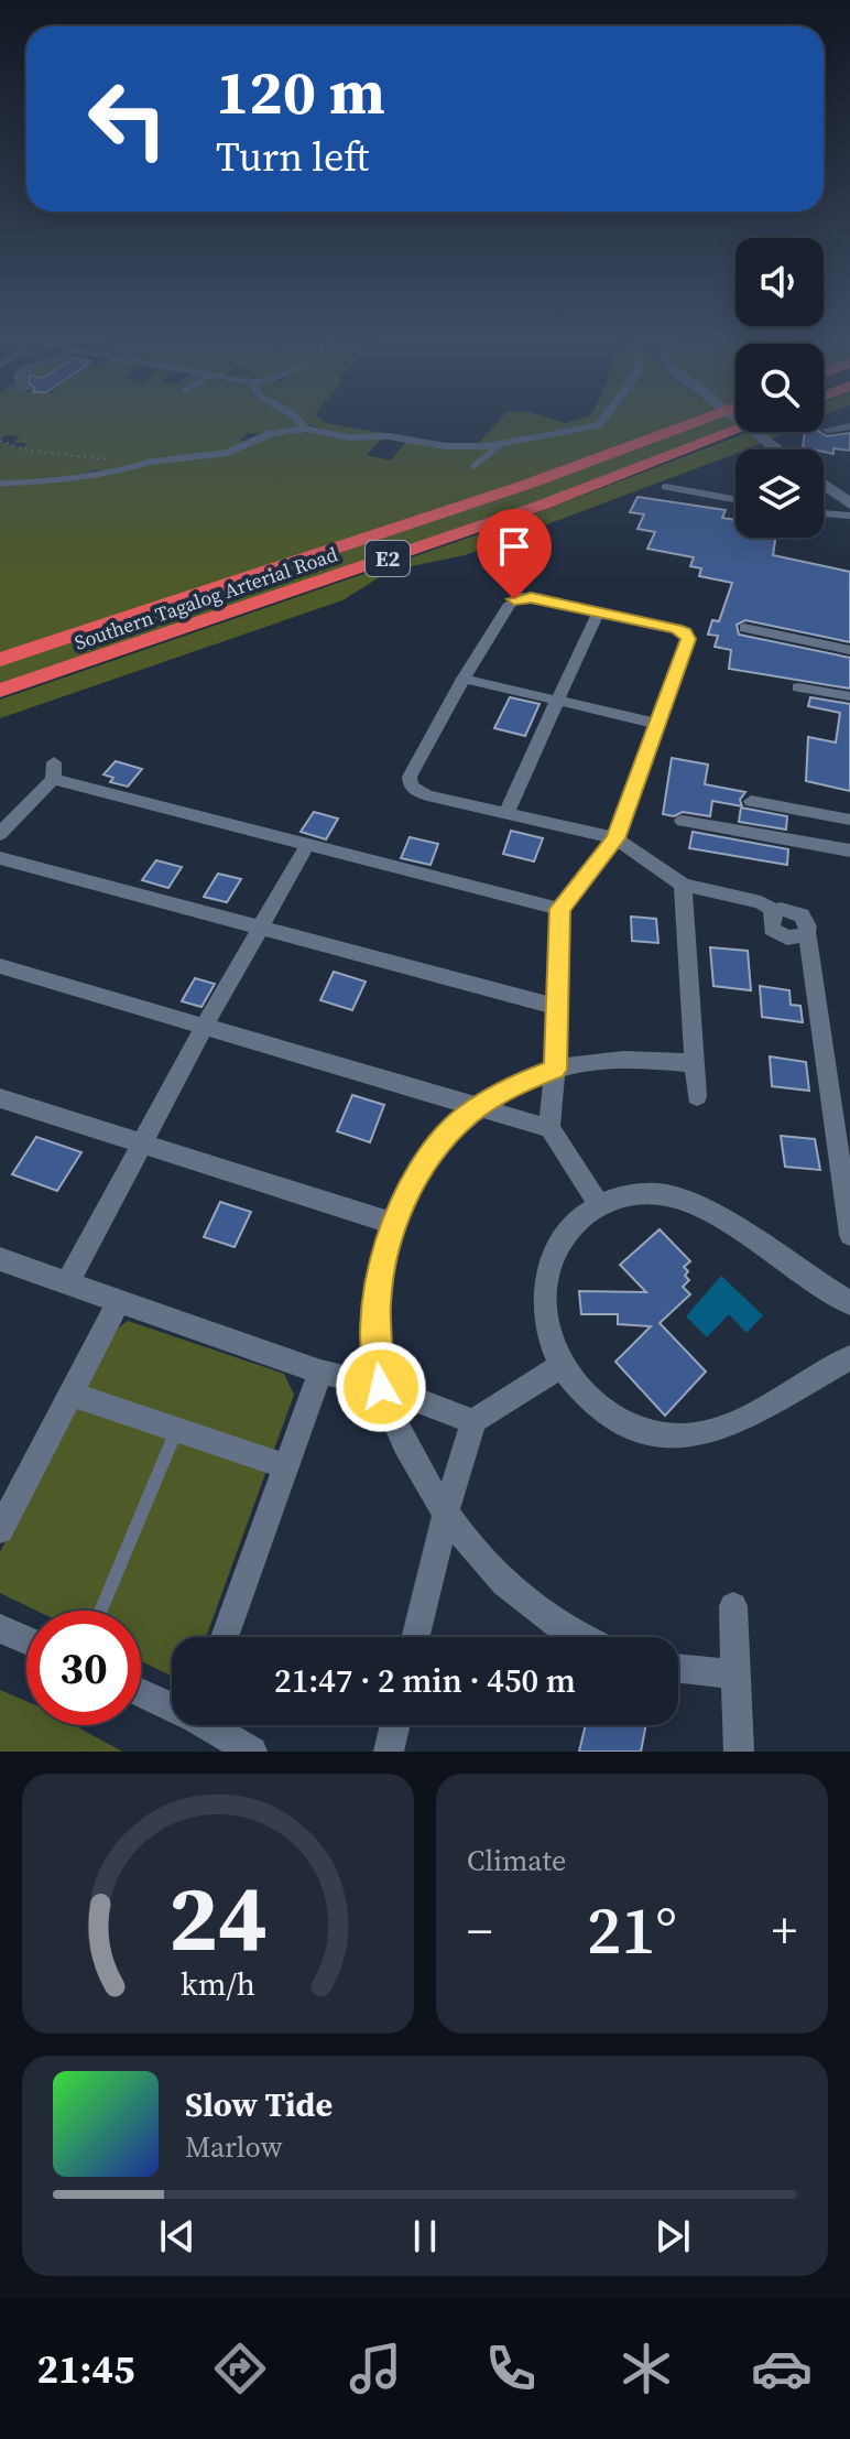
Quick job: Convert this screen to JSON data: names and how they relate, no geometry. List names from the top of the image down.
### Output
{
  "streets": {
    "highway": ["E2", "Southern Tagalog Arterial Road"]
  },
  "page": {
    "turn": ["120 m", "Turn left"],
    "limit": "30",
    "trip": "21:47 · 2 min · 450 m",
    "tile": "Climate",
    "heat": ["−", "21°", "+"],
    "song": ["Slow Tide", "Marlow"],
    "tabs": "21:45",
    "gauge": ["24", "km/h"]
  }
}
